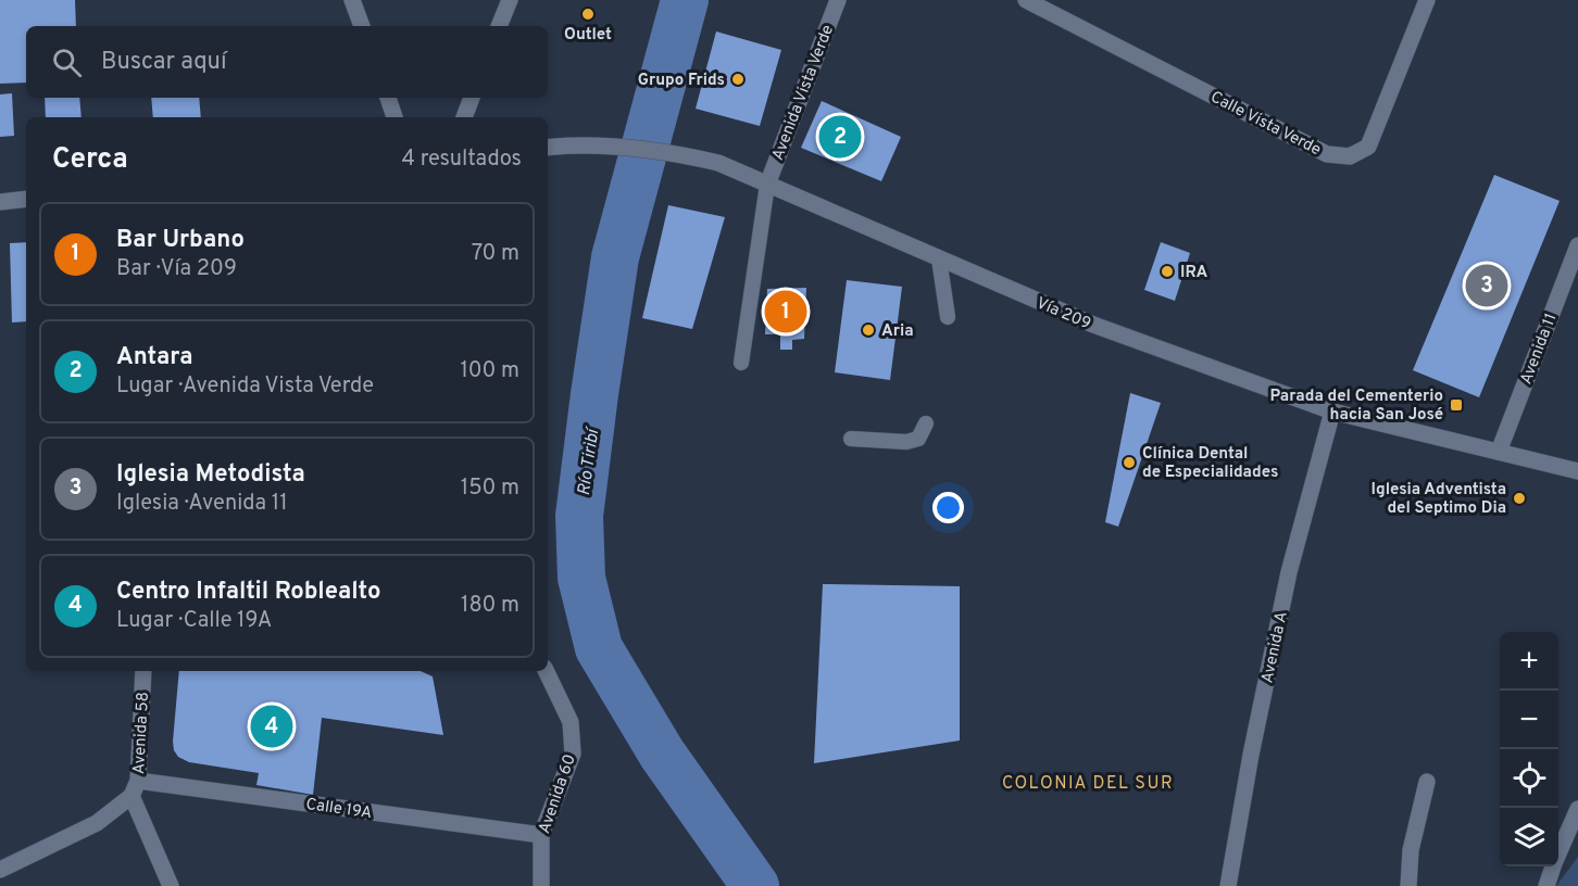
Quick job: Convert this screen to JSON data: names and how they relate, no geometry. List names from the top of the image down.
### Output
{
  "streets": {
    "street": [
      "Avenida Vista Verde",
      "Calle Vista Verde",
      "Vía 209",
      "Avenida 11",
      "Avenida A",
      "Avenida 58",
      "Avenida 60",
      "Calle 19A"
    ]
  },
  "crossings": [
    ["Avenida Vista Verde", "Vía 209"],
    ["Vía 209", "Avenida 11"],
    ["Vía 209", "Avenida A"],
    ["Avenida 58", "Calle 19A"],
    ["Avenida 60", "Calle 19A"]
  ],
  "districts": ["COLONIA DEL SUR"],
  "water": ["Río Tiribí"],
  "places": {
    "other": [
      "Outlet",
      "Grupo Frids",
      "IRA",
      "Aria",
      "Clínica Dental de Especialidades",
      "Iglesia Adventista del Septimo Dia"
    ],
    "transit": ["Parada del Cementerio hacia San José"]
  },
  "page": {
    "search": "Buscar aquí",
    "pins": [
      "2",
      "3",
      "1",
      "4"
    ],
    "heading": ["Cerca", "4 resultados"],
    "list": [
      {
        "mark": "1",
        "name": "Bar Urbano",
        "note": "Bar · Vía 209",
        "value": "70 m"
      },
      {
        "mark": "2",
        "name": "Antara",
        "note": "Lugar · Avenida Vista Verde",
        "value": "100 m"
      },
      {
        "mark": "3",
        "name": "Iglesia Metodista",
        "note": "Iglesia · Avenida 11",
        "value": "150 m"
      },
      {
        "mark": "4",
        "name": "Centro Infaltil Roblealto",
        "note": "Lugar · Calle 19A",
        "value": "180 m"
      }
    ],
    "map_buttons": ["+", "−"]
  }
}
